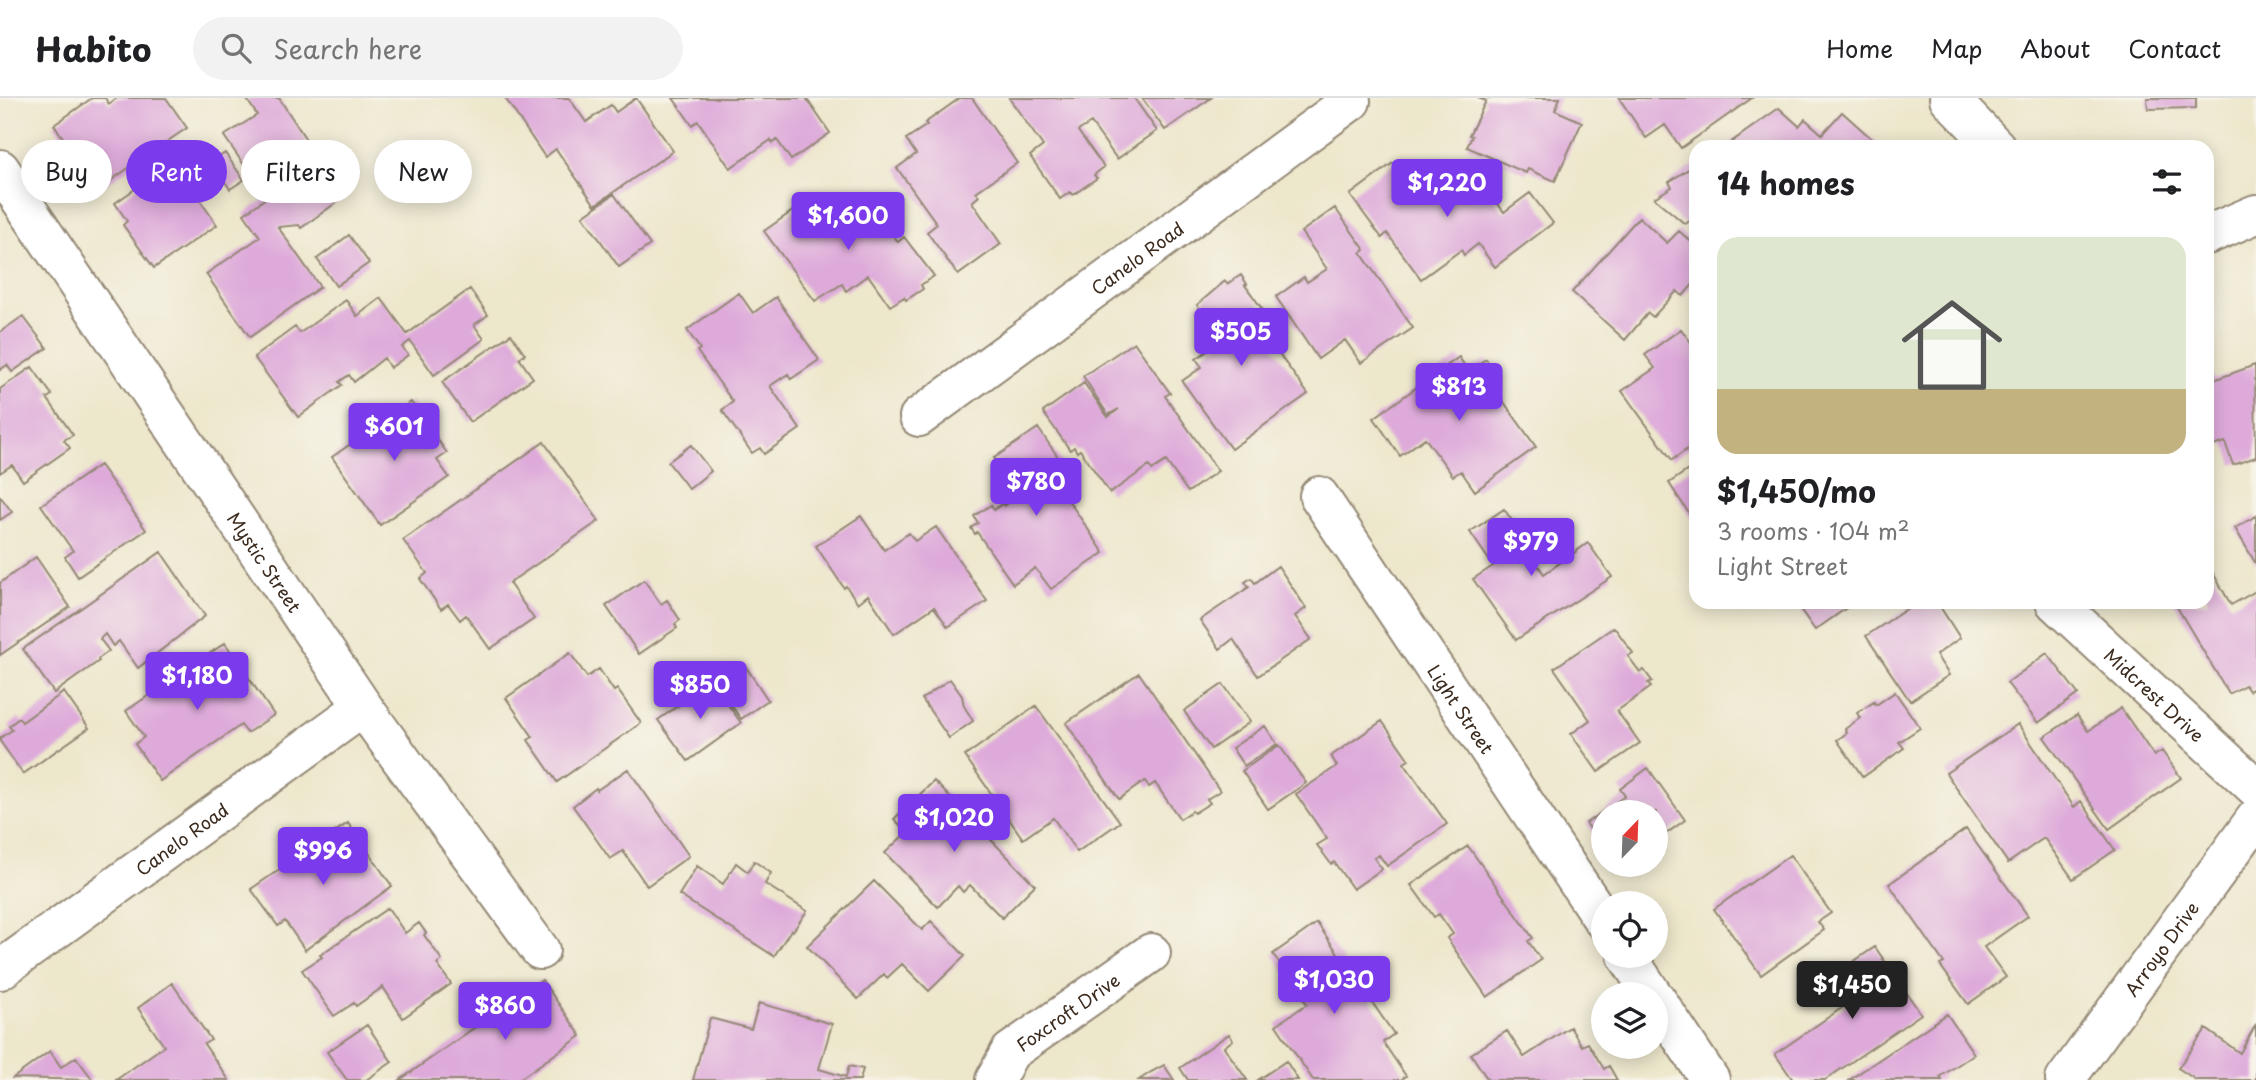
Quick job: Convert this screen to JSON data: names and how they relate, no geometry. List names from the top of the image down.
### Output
{
  "streets": {
    "street": [
      "Canelo Road",
      "Mystic Street",
      "Midcrest Drive",
      "Light Street",
      "Arroyo Drive",
      "Foxcroft Drive"
    ]
  },
  "crossings": [
    ["Canelo Road", "Mystic Street"]
  ],
  "north": "top right",
  "page": {
    "header": "Habito",
    "search": "Search here",
    "nav": [
      "Home",
      "Map",
      "About",
      "Contact"
    ],
    "chip": [
      "Buy",
      "Rent",
      "Filters",
      "New"
    ],
    "heading": "14 homes",
    "price": [
      "$1,220",
      "$1,600",
      "$505",
      "$813",
      "$601",
      "$780",
      "$979",
      "$1,180",
      "$850",
      "$1,020",
      "$996",
      "$1,030",
      "$1,450",
      "$860"
    ],
    "list": [
      {
        "name": "$1,450/mo",
        "note": "3 rooms · 104 m² · Light Street"
      }
    ]
  }
}
